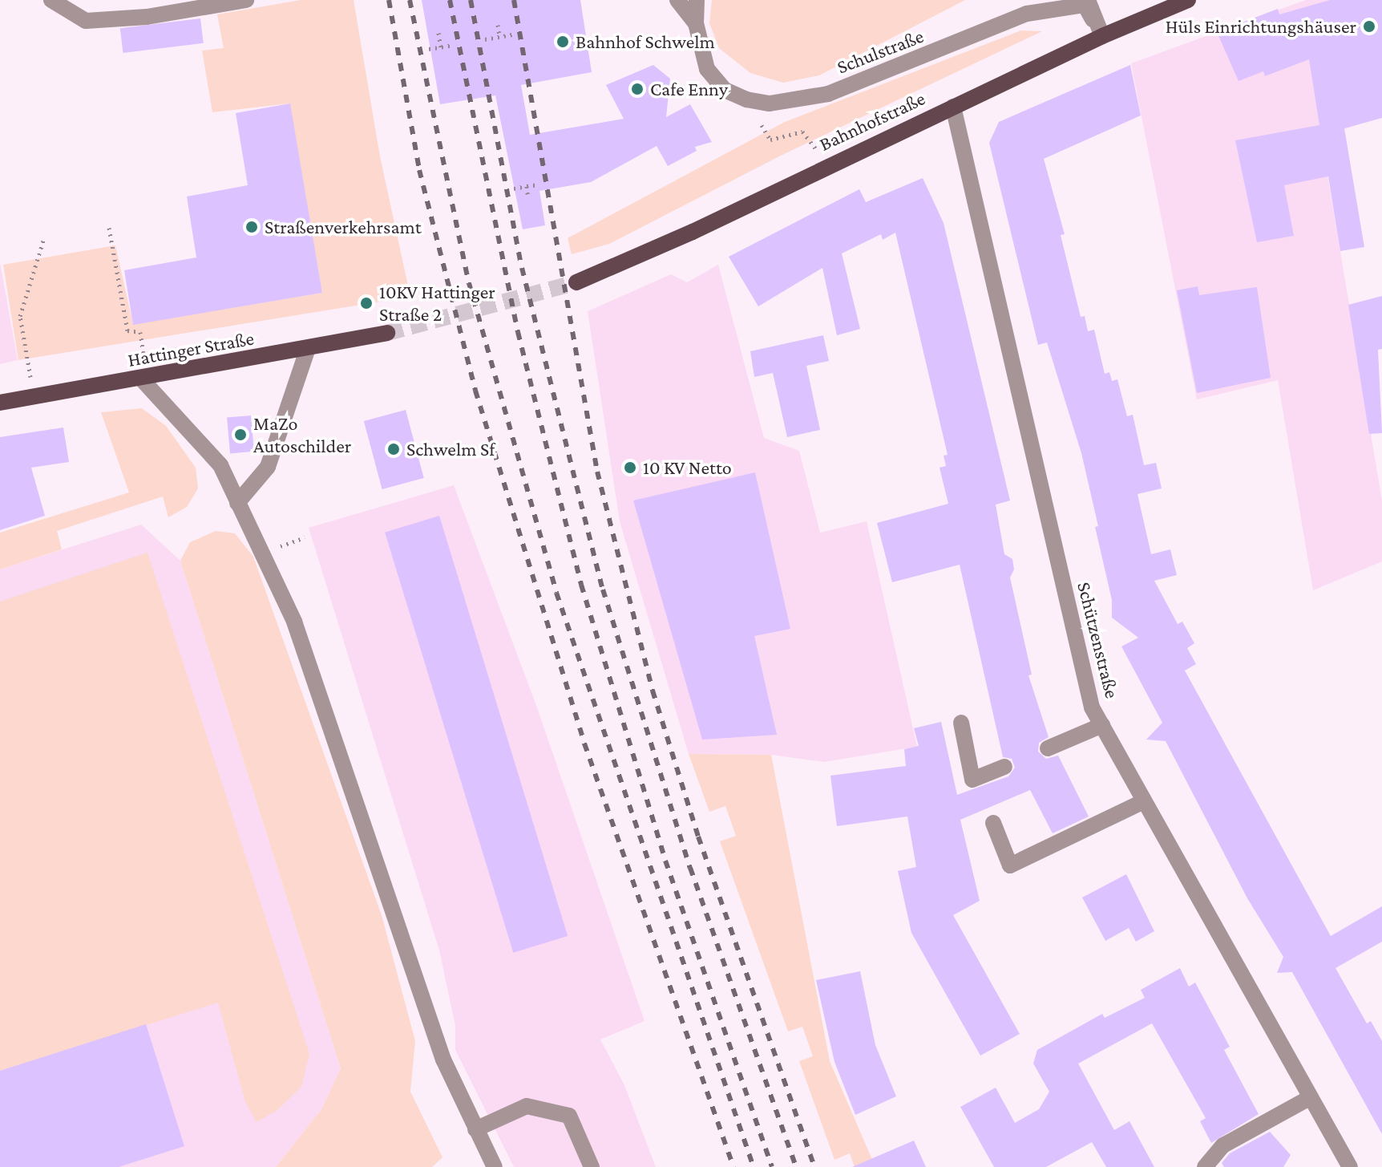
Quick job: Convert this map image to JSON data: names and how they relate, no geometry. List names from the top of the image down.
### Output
{
  "streets": {
    "main road": ["Bahnhofstraße", "Hattinger Straße"],
    "street": ["Schulstraße", "Schützenstraße"]
  },
  "crossings": [
    ["Schulstraße", "Bahnhofstraße"],
    ["Bahnhofstraße", "Schützenstraße"]
  ],
  "places": [
    "Hüls Einrichtungshäuser",
    "Bahnhof Schwelm",
    "Cafe Enny",
    "Straßenverkehrsamt",
    "10KV Hattinger Straße 2",
    "MaZo Autoschilder",
    "Schwelm Sf",
    "10 KV Netto"
  ]
}
